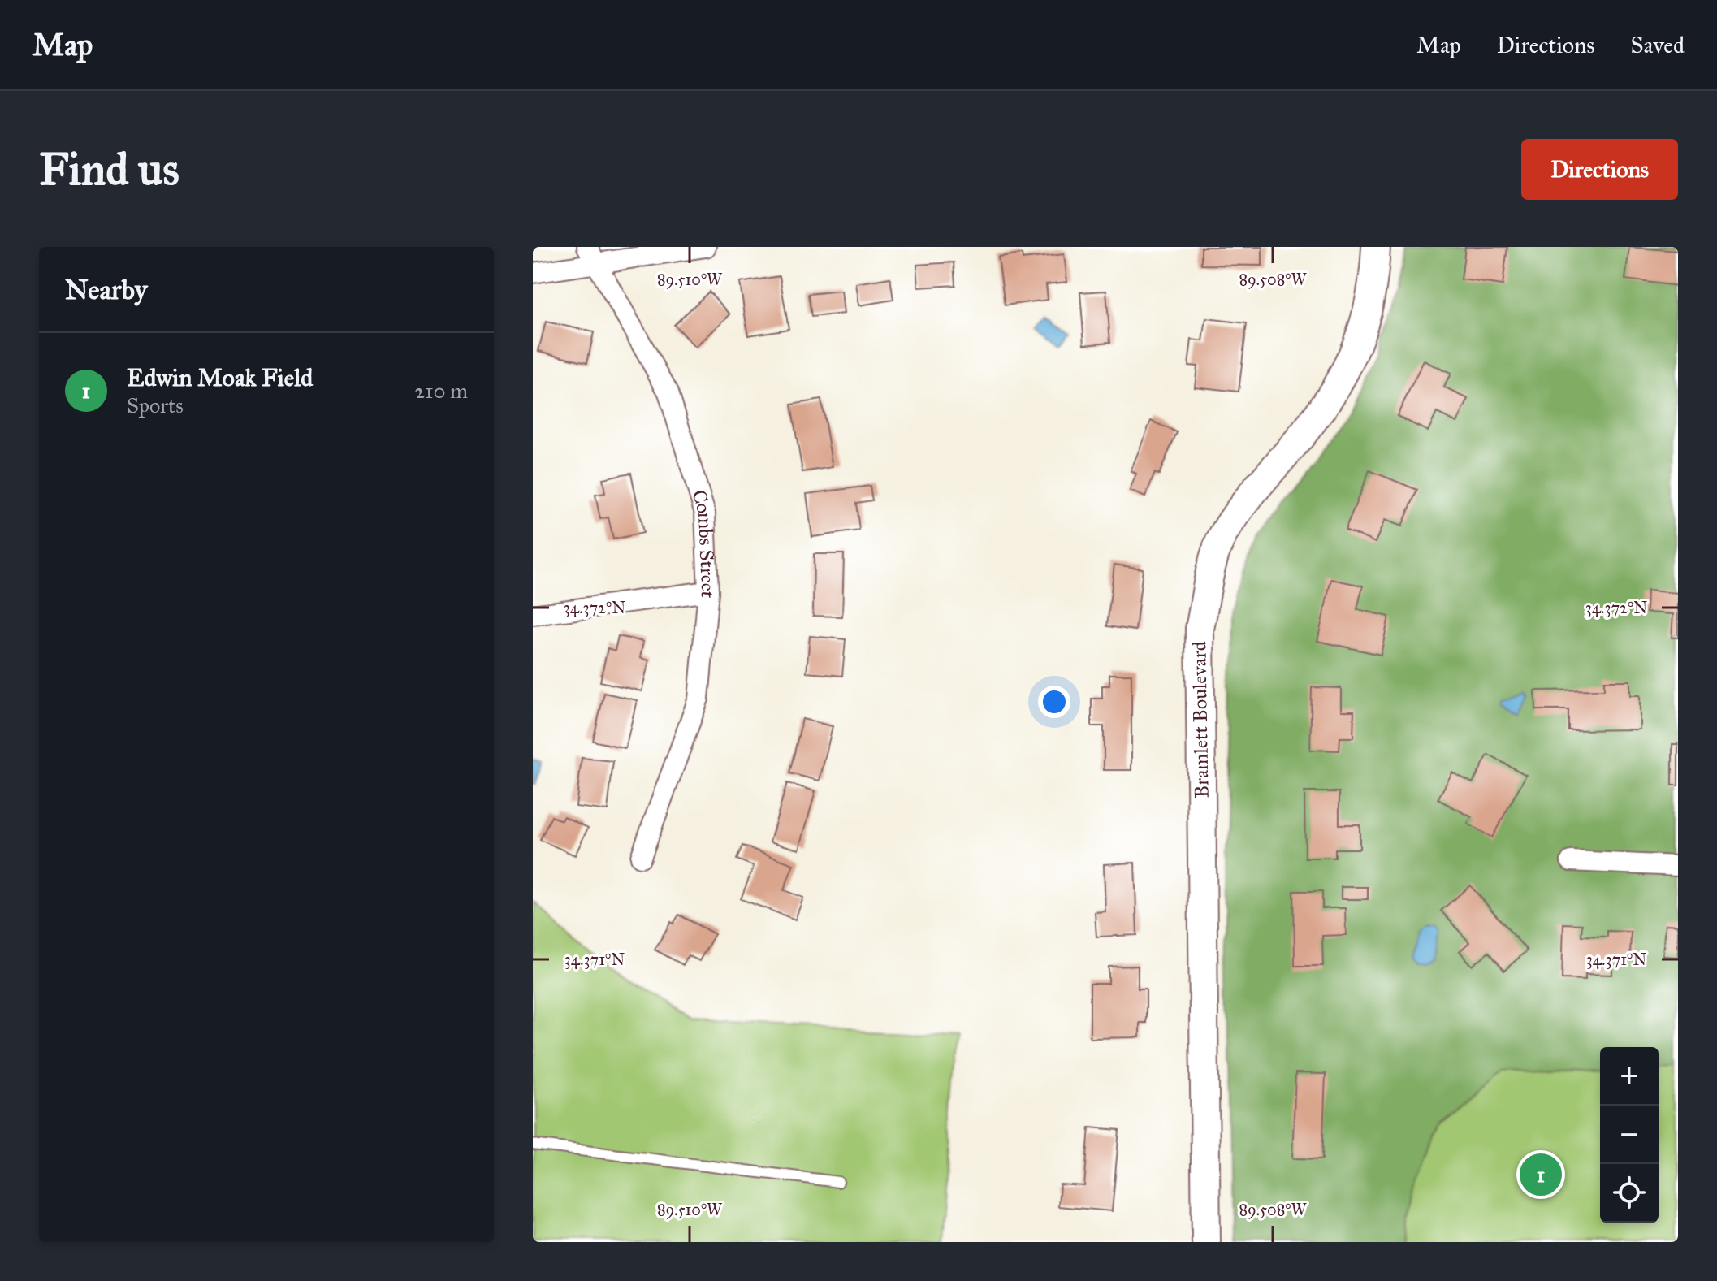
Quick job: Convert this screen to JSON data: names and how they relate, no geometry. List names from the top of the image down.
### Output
{
  "streets": {
    "street": ["Combs Street", "Bramlett Boulevard"]
  },
  "page": {
    "header": "Map",
    "nav": ["Map", "Directions", "Saved"],
    "buttons": "Directions",
    "title": "Find us",
    "heading": "Nearby",
    "list": [
      {
        "mark": "1",
        "name": "Edwin Moak Field",
        "note": "Sports",
        "value": "210 m"
      }
    ],
    "map_buttons": ["+", "−"],
    "pins": "1"
  },
  "coordinates": [
    "89.510°W",
    "89.508°W",
    "34.372°N",
    "34.371°N"
  ]
}
